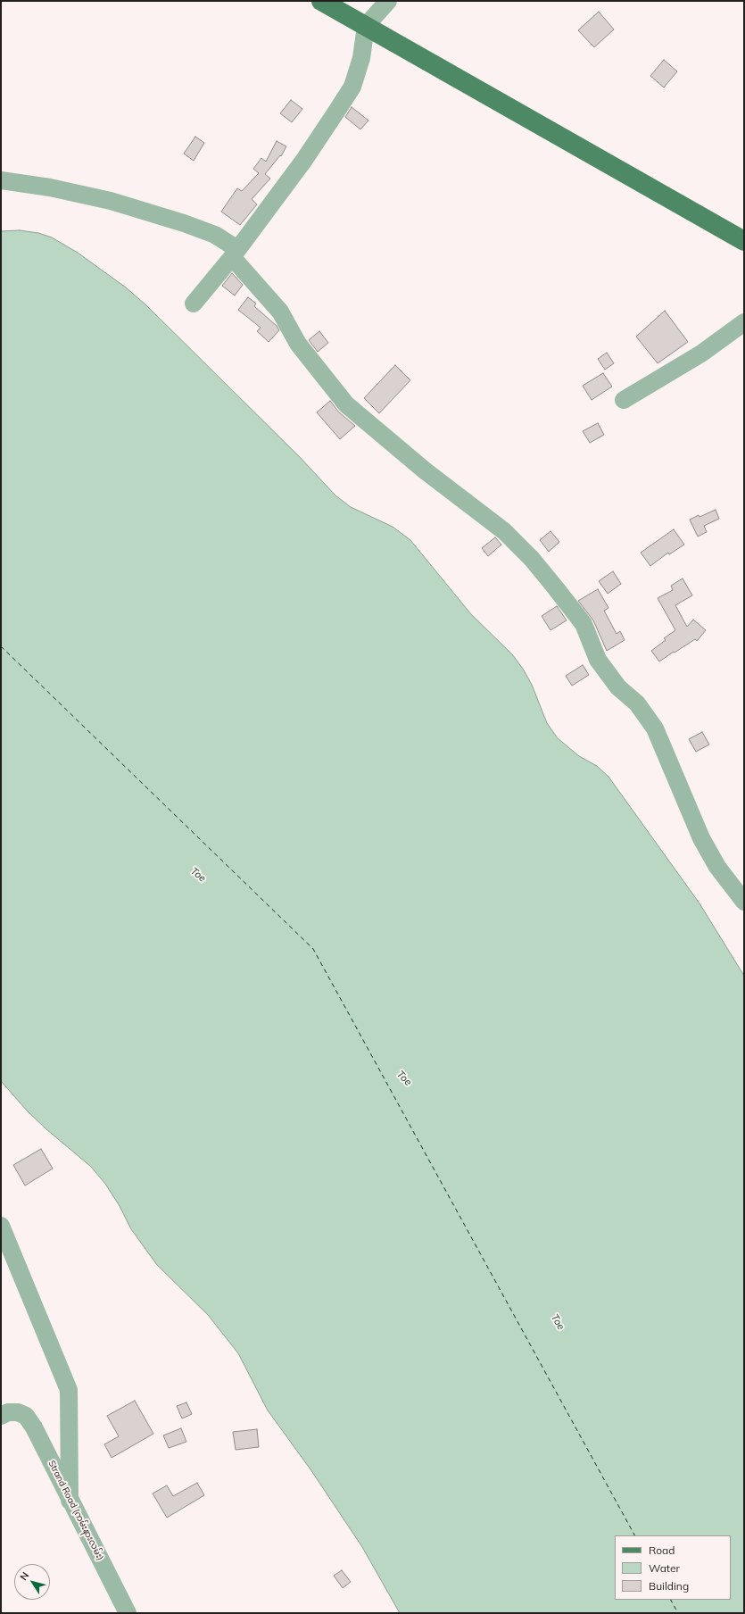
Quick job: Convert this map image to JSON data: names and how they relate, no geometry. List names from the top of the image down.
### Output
{
  "streets": {
    "street": ["Strand Road (ကမ်းနားလမ်း)"]
  },
  "water": ["Toe"],
  "legend": ["Road", "Water", "Building"],
  "north": "top left"
}
